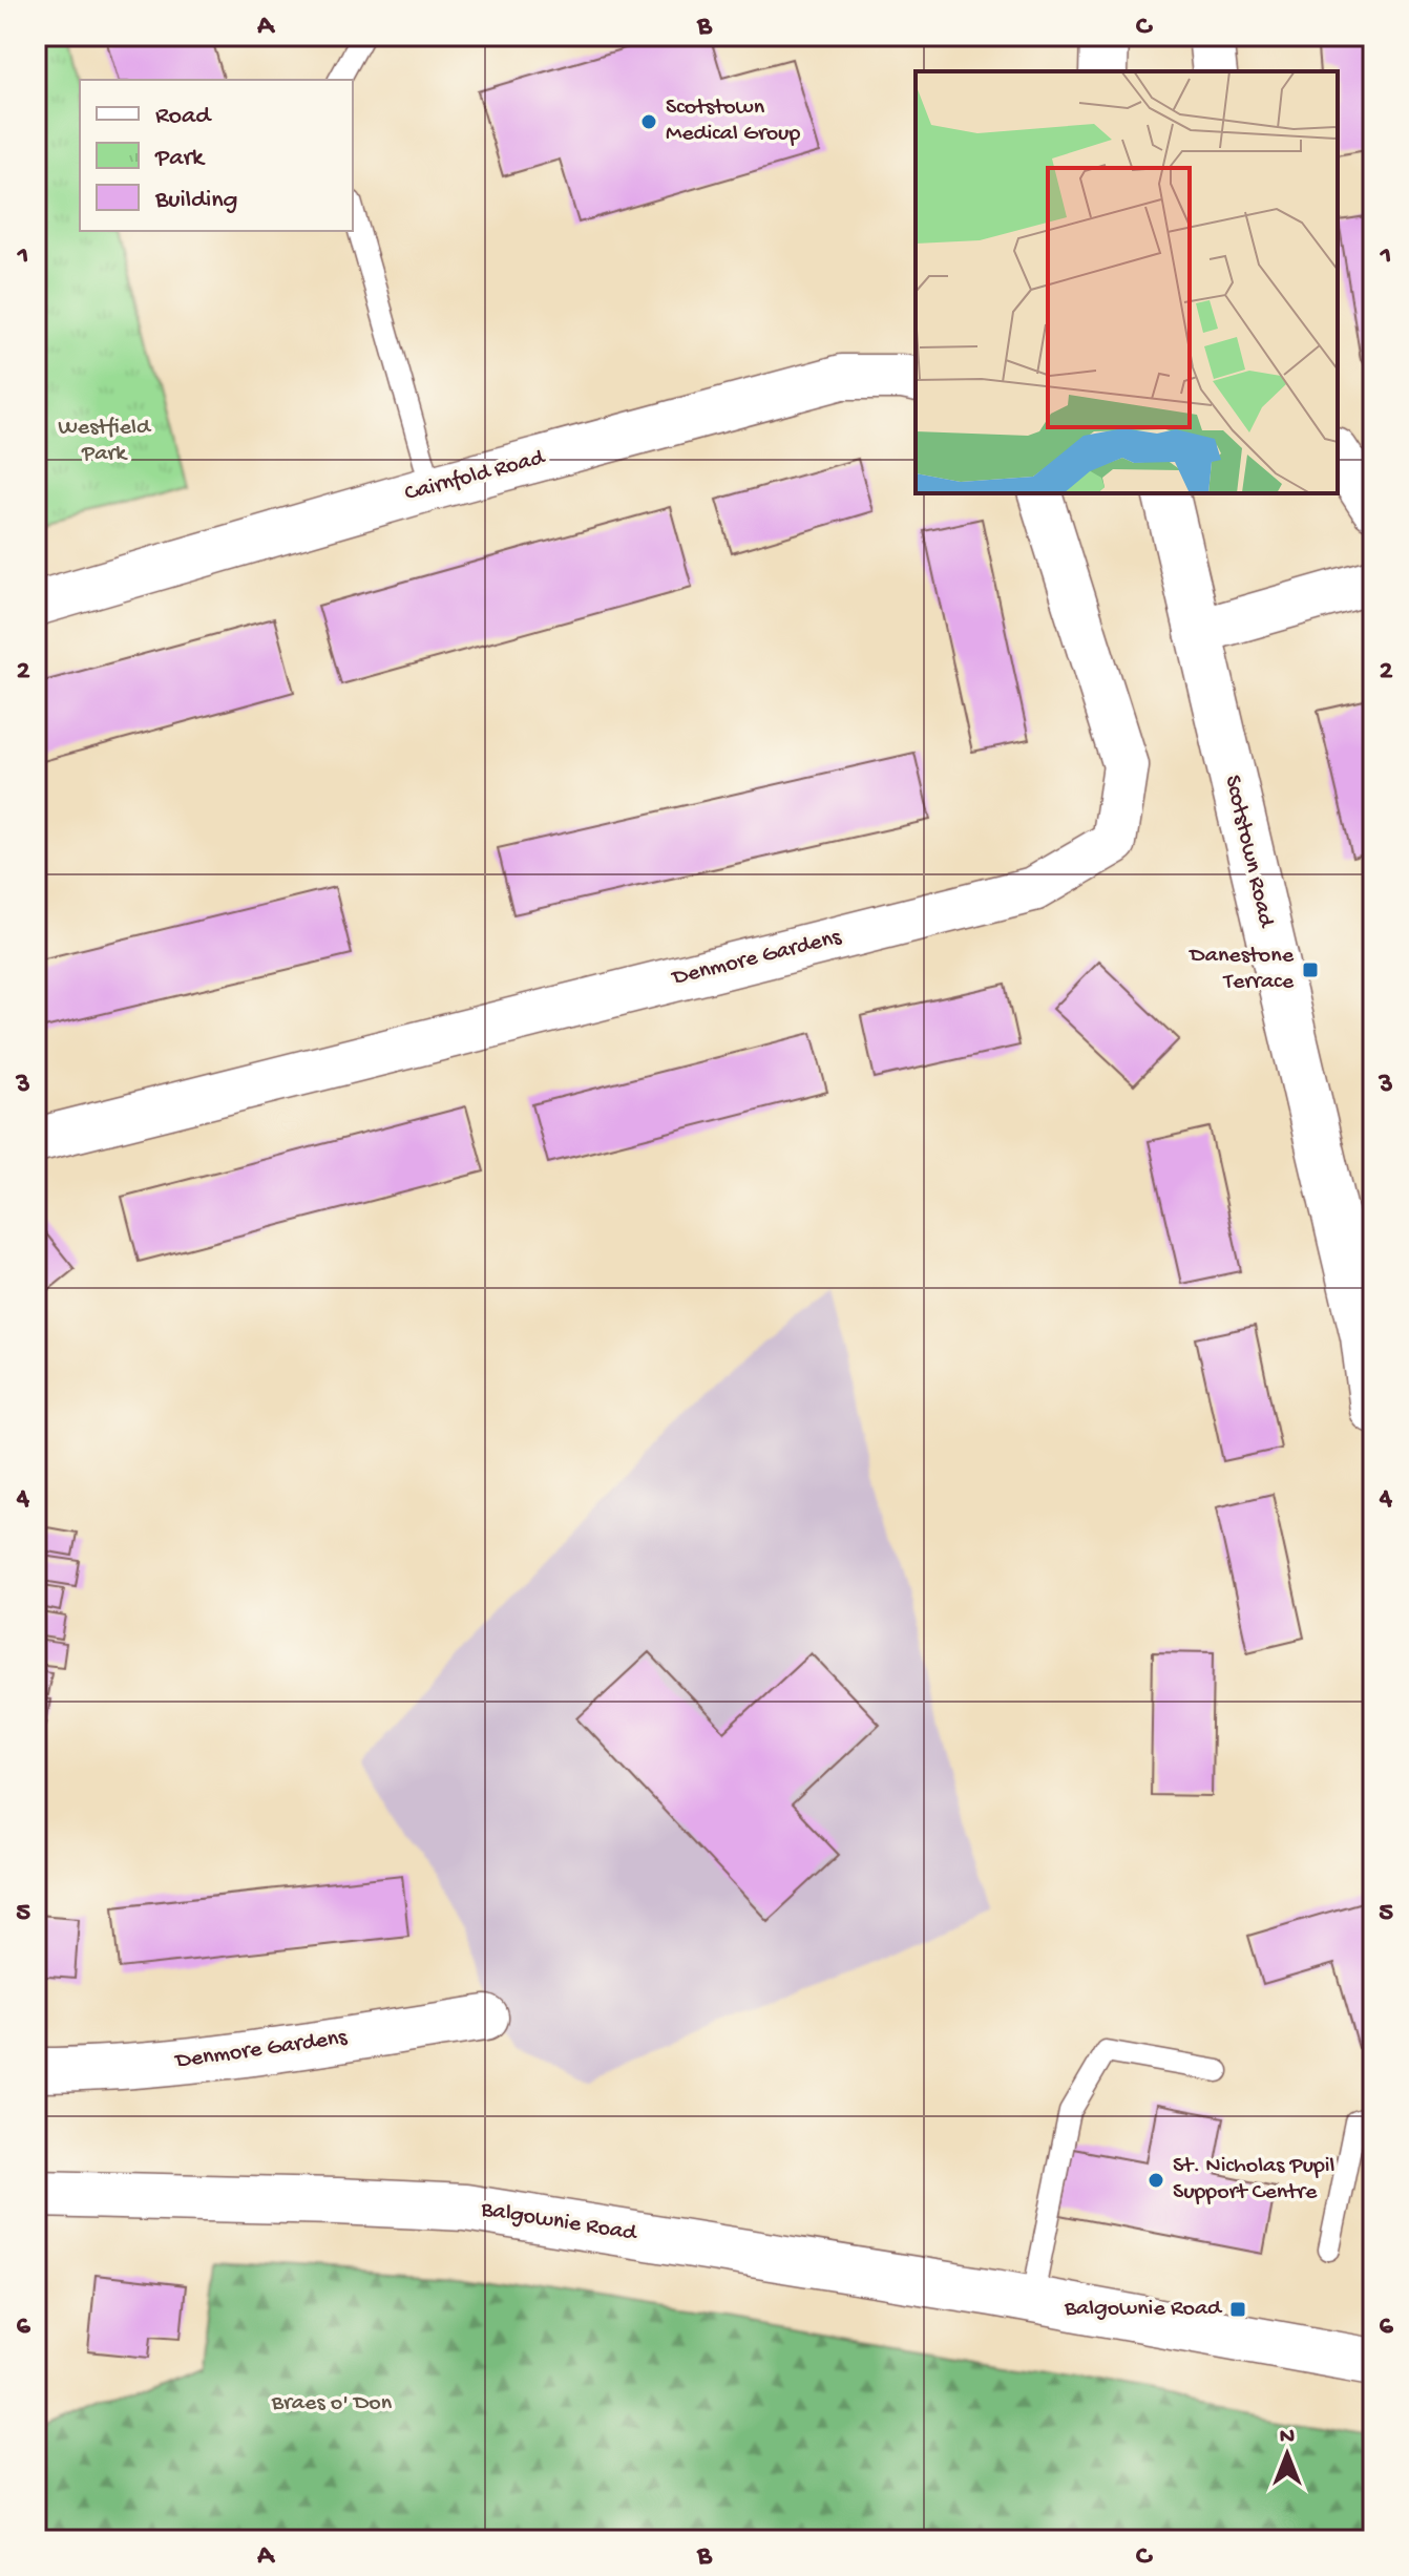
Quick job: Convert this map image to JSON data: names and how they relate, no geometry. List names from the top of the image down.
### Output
{
  "streets": {
    "street": [
      "Cairnfold Road",
      "Scotstown Road",
      "Denmore Gardens",
      "Balgownie Road"
    ]
  },
  "parks": ["Westfield Park", "Braes o' Don"],
  "places": {
    "other": ["Scotstown Medical Group", "St. Nicholas Pupil Support Centre"],
    "transit": ["Danestone Terrace", "Balgownie Road"]
  },
  "legend": ["Road", "Park", "Building"],
  "north": "top",
  "grid": {
    "columns": ["A", "B", "C"],
    "rows": [
      "1",
      "2",
      "3",
      "4",
      "5",
      "6"
    ]
  }
}
